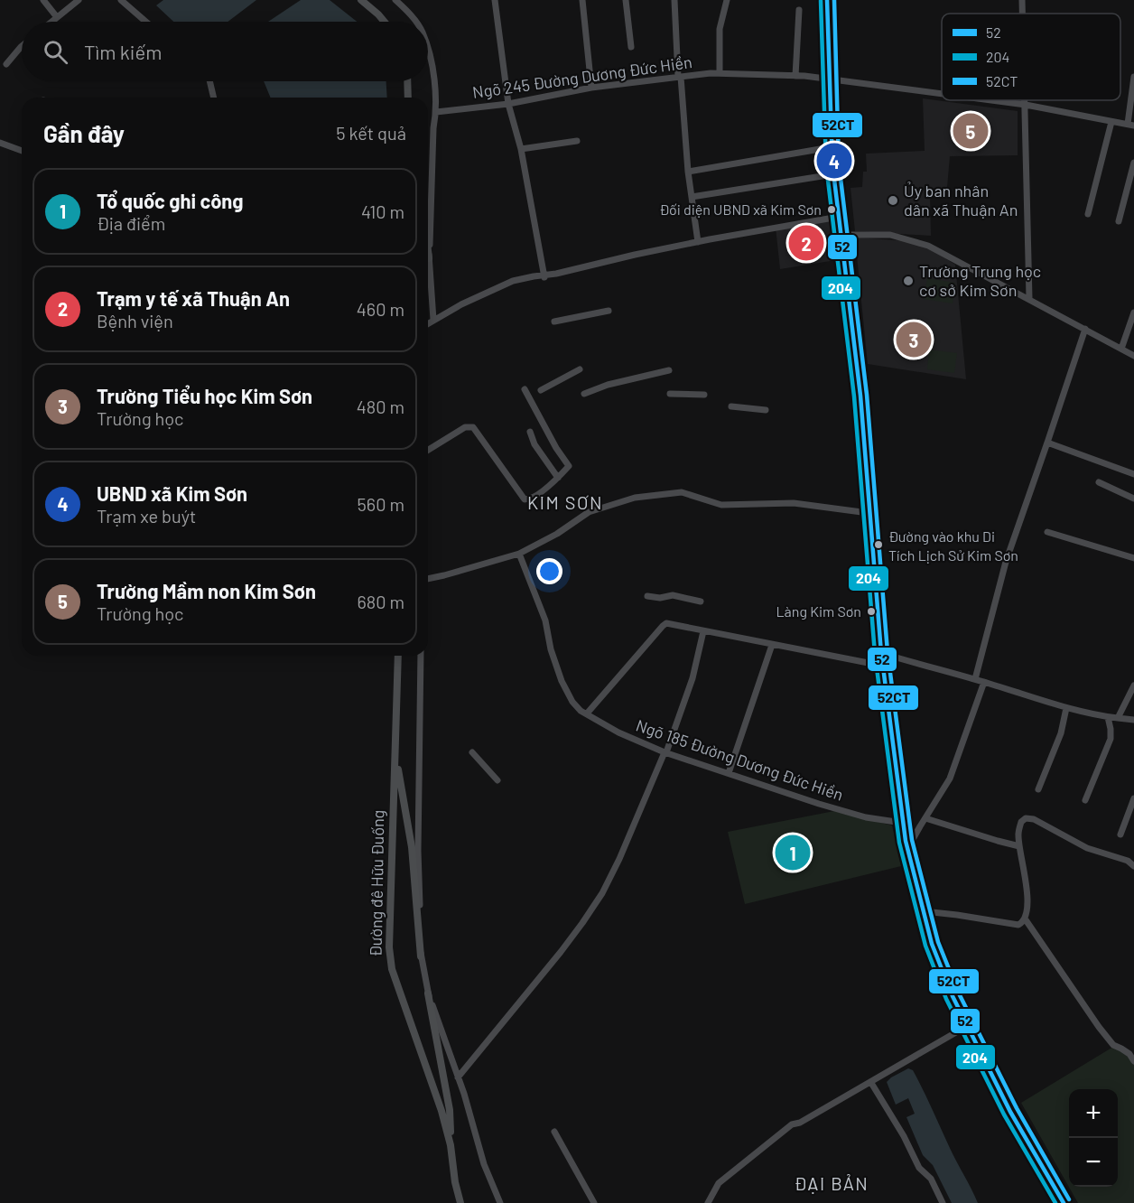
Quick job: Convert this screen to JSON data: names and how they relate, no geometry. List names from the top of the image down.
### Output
{
  "streets": {
    "main road": ["Đường đê Hữu Đuống"],
    "street": ["Ngõ 245 Đường Dương Đức Hiền", "Ngõ 185 Đường Dương Đức Hiền"]
  },
  "districts": ["KIM SƠN", "ĐẠI BẢN"],
  "places": [
    "Ủy ban nhân dân xã Thuận An",
    "Đối diện UBND xã Kim Sơn",
    "Trường Trung học cơ sở Kim Sơn",
    "Đường vào khu Di Tích Lịch Sử Kim Sơn",
    "Làng Kim Sơn"
  ],
  "lines": ["transit line 52", "transit line 52CT", "transit line 204"],
  "legend": ["52", "204", "52CT"],
  "page": {
    "search": "Tìm kiếm",
    "heading": ["Gần đây", "5 kết quả"],
    "pins": [
      "5",
      "4",
      "2",
      "3",
      "1"
    ],
    "list": [
      {
        "mark": "1",
        "name": "Tổ quốc ghi công",
        "note": "Địa điểm",
        "value": "410 m"
      },
      {
        "mark": "2",
        "name": "Trạm y tế xã Thuận An",
        "note": "Bệnh viện",
        "value": "460 m"
      },
      {
        "mark": "3",
        "name": "Trường Tiểu học Kim Sơn",
        "note": "Trường học",
        "value": "480 m"
      },
      {
        "mark": "4",
        "name": "UBND xã Kim Sơn",
        "note": "Trạm xe buýt",
        "value": "560 m"
      },
      {
        "mark": "5",
        "name": "Trường Mầm non Kim Sơn",
        "note": "Trường học",
        "value": "680 m"
      }
    ],
    "map_buttons": ["+", "−"]
  }
}
